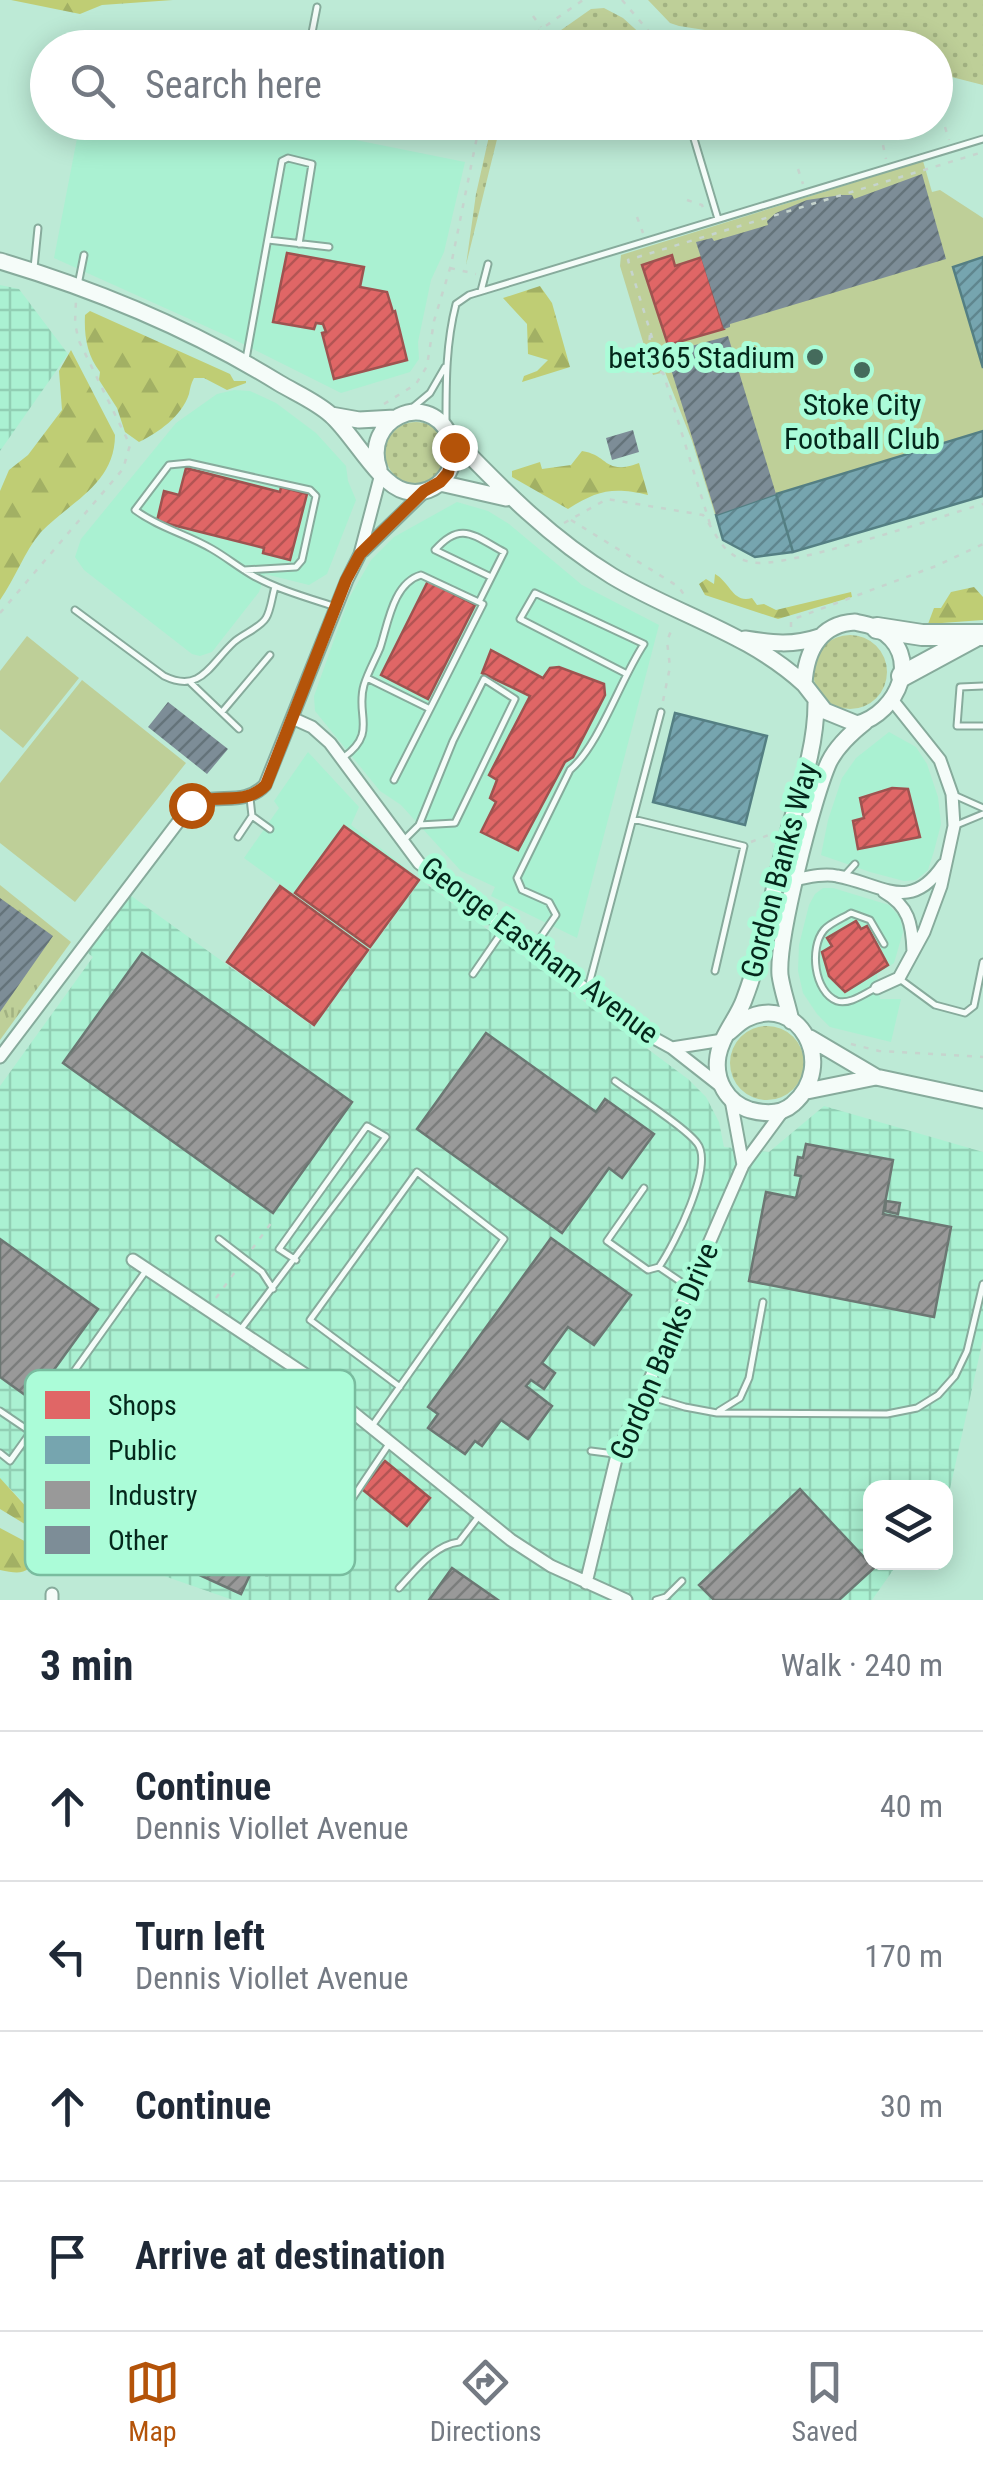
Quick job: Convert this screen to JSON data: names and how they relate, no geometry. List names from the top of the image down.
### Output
{
  "streets": {
    "main road": ["Gordon Banks Way"],
    "street": ["George Eastham Avenue", "Gordon Banks Drive"]
  },
  "crossings": [
    ["Gordon Banks Way", "George Eastham Avenue"],
    ["Gordon Banks Way", "Gordon Banks Drive"],
    ["George Eastham Avenue", "Gordon Banks Drive"]
  ],
  "places": ["bet365 Stadium", "Stoke City Football Club"],
  "legend": [
    "Shops",
    "Public",
    "Industry",
    "Other"
  ],
  "page": {
    "search": "Search here",
    "heading": ["3 min", "Walk · 240 m"],
    "list": [
      ["Continue", "Dennis Viollet Avenue", "40 m"],
      ["Turn left", "Dennis Viollet Avenue", "170 m"],
      ["Continue", "30 m"],
      "Arrive at destination"
    ],
    "nav": ["Map", "Directions", "Saved"]
  }
}
